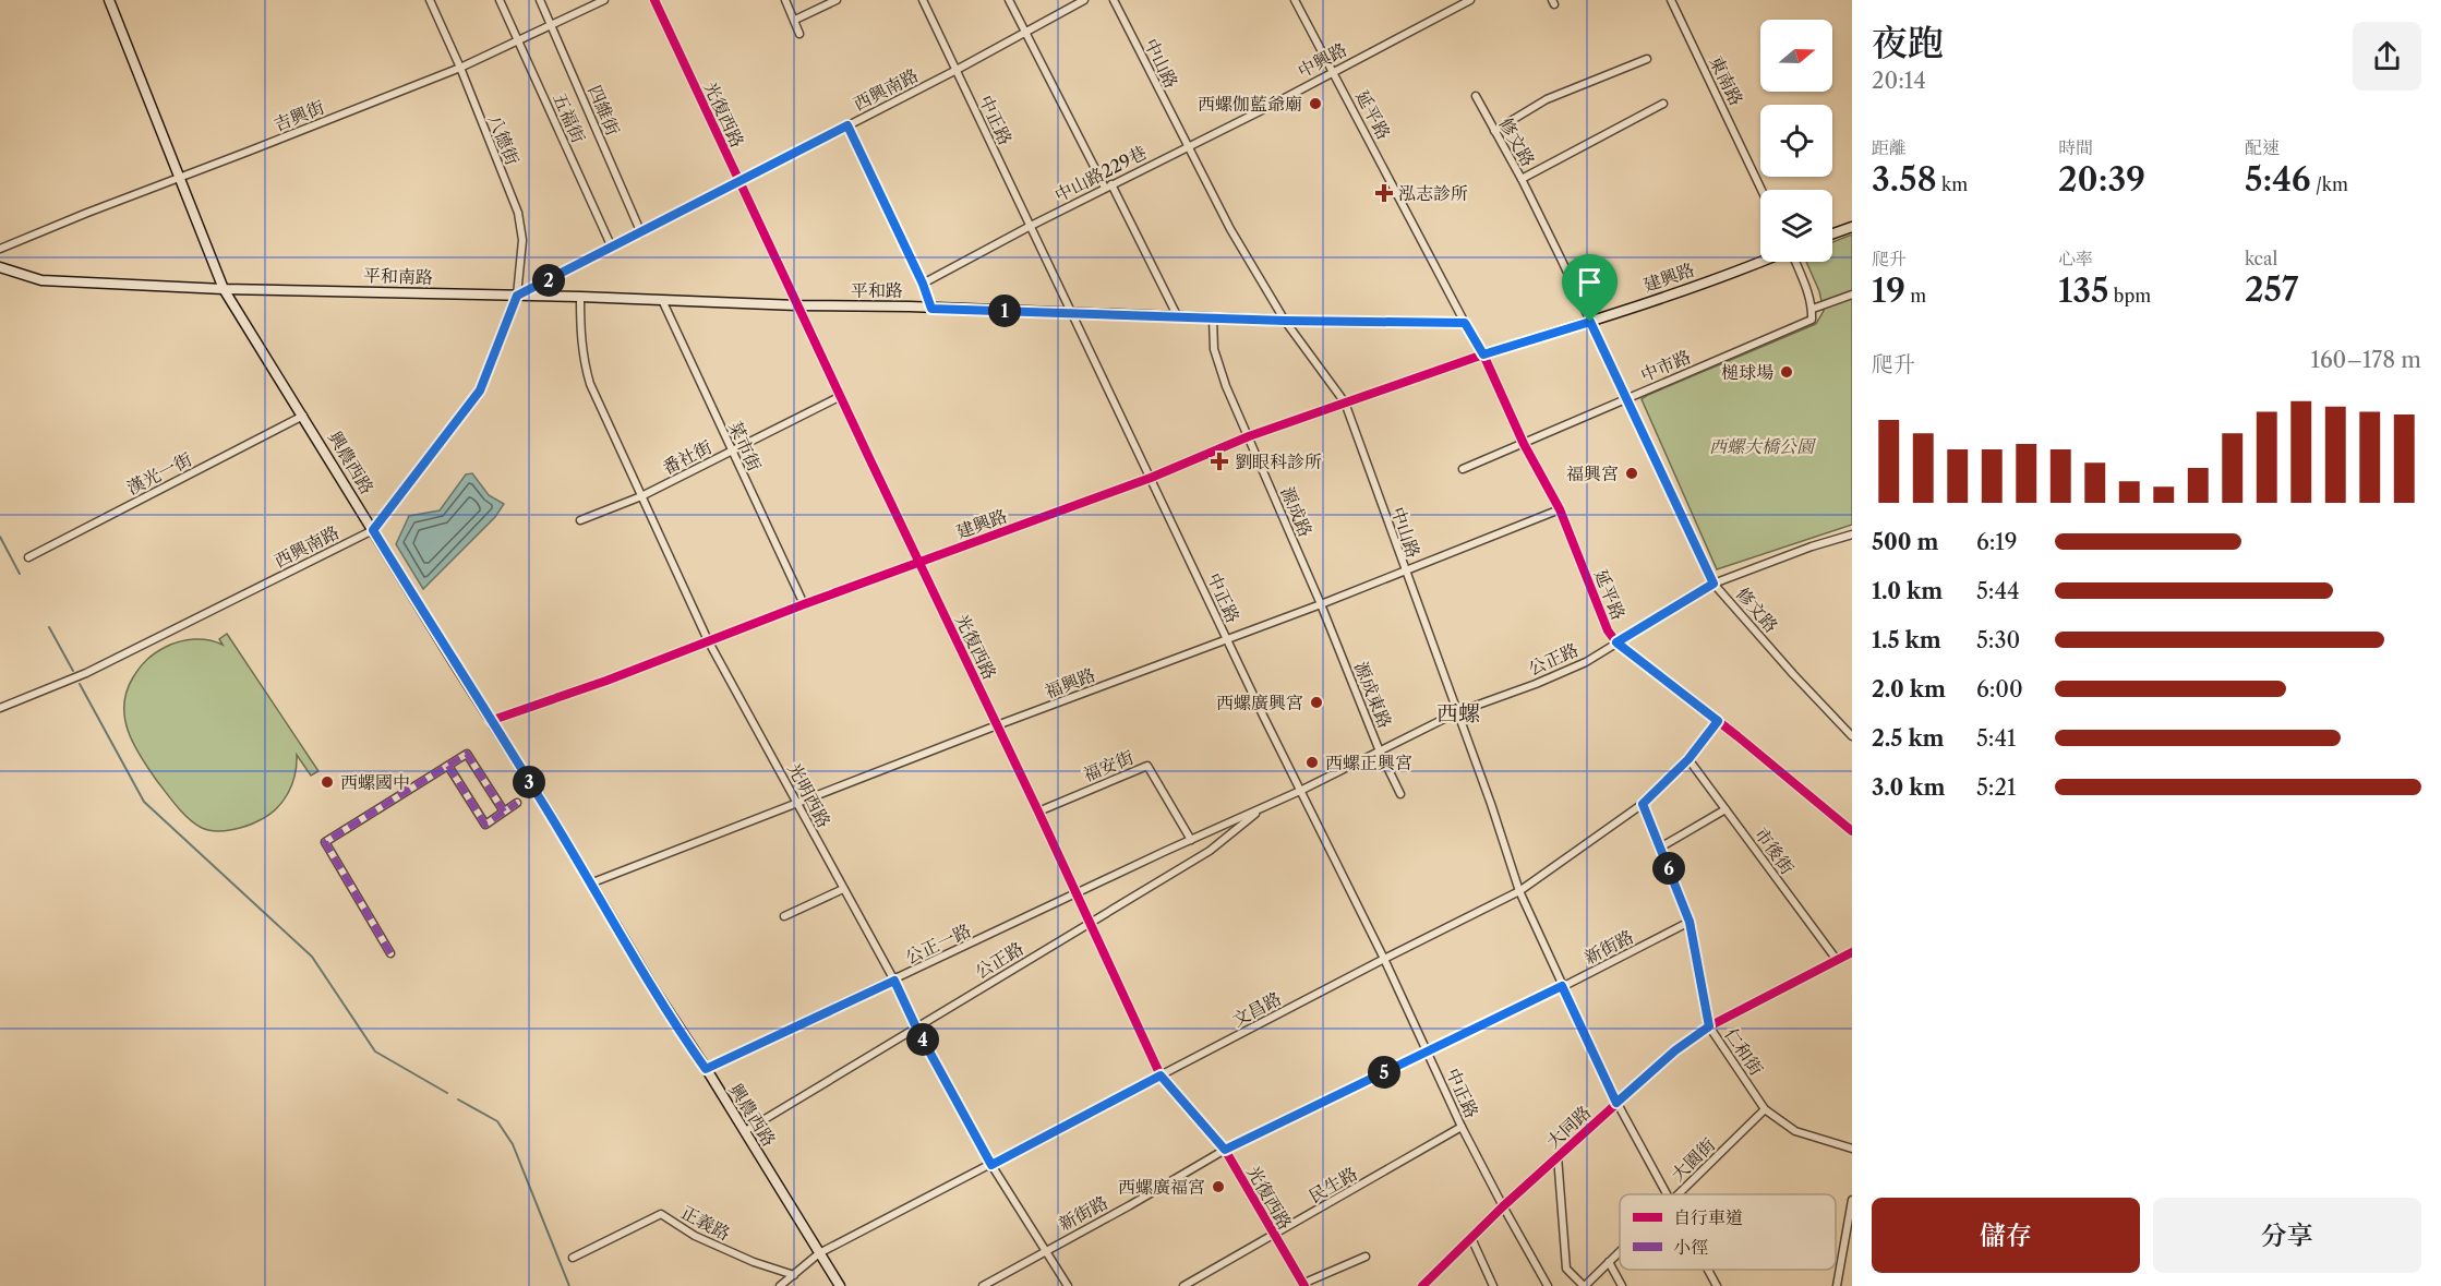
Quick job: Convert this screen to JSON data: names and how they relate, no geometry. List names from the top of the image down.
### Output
{
  "streets": {
    "main road": [
      "延平路",
      "平和南路",
      "建興路",
      "平和路",
      "興農西路"
    ],
    "street": [
      "中興路",
      "中山路",
      "東南路",
      "西興南路",
      "四維街",
      "光復西路",
      "吉興街",
      "五福街",
      "中正路",
      "八德街",
      "修文路",
      "中山路229巷",
      "中市路",
      "菜市街",
      "番社街",
      "漢光一街",
      "源成路",
      "公正路",
      "福興路",
      "源成東路",
      "福安街",
      "光明西路",
      "市後街",
      "公正一路",
      "新街路",
      "文昌路",
      "仁和街",
      "大同路",
      "大園街",
      "民生路",
      "正義路"
    ]
  },
  "crossings": [
    ["中興路", "中山路"],
    ["中興路", "延平路"],
    ["中興路", "中山路229巷"],
    ["中山路", "中山路229巷"],
    ["中山路", "建興路"],
    ["中山路", "平和路"],
    ["中山路", "公正路"],
    ["中山路", "福興路"],
    ["中山路", "新街路"],
    ["中山路", "文昌路"],
    ["中山路", "大同路"],
    ["西興南路", "四維街"],
    ["西興南路", "光復西路"],
    ["西興南路", "五福街"],
    ["西興南路", "中正路"],
    ["西興南路", "八德街"],
    ["西興南路", "平和南路"],
    ["西興南路", "興農西路"],
    ["四維街", "吉興街"],
    ["光復西路", "平和南路"],
    ["光復西路", "建興路"],
    ["光復西路", "平和路"],
    ["光復西路", "番社街"],
    ["光復西路", "公正路"],
    ["光復西路", "福興路"],
    ["光復西路", "福安街"],
    ["光復西路", "公正一路"],
    ["光復西路", "新街路"],
    ["光復西路", "文昌路"],
    ["光復西路", "民生路"],
    ["延平路", "建興路"],
    ["延平路", "平和路"],
    ["延平路", "中市路"],
    ["延平路", "公正路"],
    ["延平路", "福興路"],
    ["延平路", "文昌路"],
    ["吉興街", "五福街"],
    ["吉興街", "八德街"],
    ["吉興街", "興農西路"],
    ["中正路", "中山路229巷"],
    ["中正路", "建興路"],
    ["中正路", "平和路"],
    ["中正路", "公正路"],
    ["中正路", "福興路"],
    ["中正路", "新街路"],
    ["中正路", "文昌路"],
    ["中正路", "大同路"],
    ["中正路", "民生路"],
    ["八德街", "平和南路"],
    ["修文路", "建興路"],
    ["修文路", "中市路"],
    ["修文路", "公正路"],
    ["平和南路", "平和路"],
    ["平和南路", "菜市街"],
    ["平和南路", "興農西路"],
    ["平和南路", "光明西路"],
    ["建興路", "菜市街"],
    ["建興路", "興農西路"],
    ["建興路", "源成路"],
    ["建興路", "光明西路"],
    ["平和路", "源成路"],
    ["菜市街", "番社街"],
    ["番社街", "光明西路"],
    ["興農西路", "漢光一街"],
    ["興農西路", "公正路"],
    ["興農西路", "福興路"],
    ["興農西路", "公正一路"],
    ["興農西路", "文昌路"],
    ["源成路", "福興路"],
    ["源成路", "源成東路"],
    ["公正路", "源成東路"],
    ["公正路", "福安街"],
    ["公正路", "光明西路"],
    ["公正路", "公正一路"],
    ["福興路", "源成東路"],
    ["福興路", "光明西路"],
    ["光明西路", "公正一路"],
    ["光明西路", "新街路"],
    ["光明西路", "文昌路"],
    ["市後街", "文昌路"],
    ["市後街", "大同路"],
    ["新街路", "仁和街"],
    ["文昌路", "仁和街"],
    ["文昌路", "正義路"],
    ["仁和街", "大同路"],
    ["仁和街", "大園街"],
    ["大同路", "大園街"]
  ],
  "districts": ["西螺"],
  "parks": ["西螺大橋公園"],
  "places": {
    "other": [
      "西螺伽藍爺廟",
      "槌球場",
      "福興宮",
      "西螺廣興宮",
      "西螺正興宮",
      "西螺國中",
      "西螺廣福宮"
    ],
    "health": ["泓志診所", "劉眼科診所"]
  },
  "legend": ["自行車道", "小徑"],
  "north": "right",
  "page": {
    "heading": ["夜跑", "20:14"],
    "stats": [
      ["距離", "3.58 km"],
      ["時間", "20:39"],
      ["配速", "5:46 /km"],
      ["爬升", "19 m"],
      ["心率", "135 bpm"],
      ["kcal", "257"]
    ],
    "pins": [
      "2",
      "1",
      "3",
      "6",
      "4",
      "5"
    ],
    "chart": ["爬升", "160–178 m"],
    "list": [
      {
        "name": "500 m",
        "note": "6:19"
      },
      {
        "name": "1.0 km",
        "note": "5:44"
      },
      {
        "name": "1.5 km",
        "note": "5:30"
      },
      {
        "name": "2.0 km",
        "note": "6:00"
      },
      {
        "name": "2.5 km",
        "note": "5:41"
      },
      {
        "name": "3.0 km",
        "note": "5:21"
      }
    ],
    "buttons": ["儲存", "分享"]
  }
}
